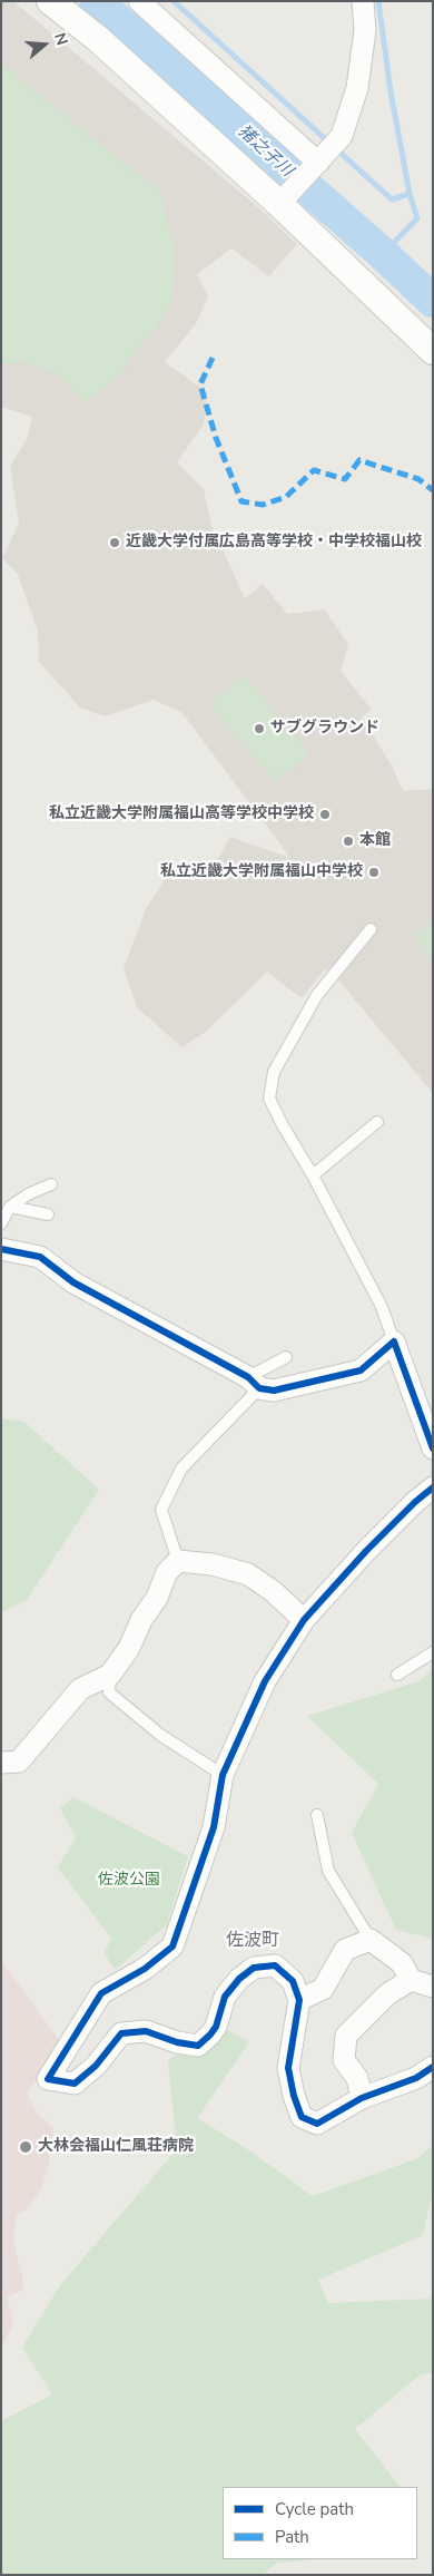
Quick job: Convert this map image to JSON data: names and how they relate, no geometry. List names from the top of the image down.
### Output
{
  "districts": ["佐波町"],
  "water": ["猪之子川"],
  "parks": ["佐波公園"],
  "places": [
    "近畿大学付属広島高等学校・中学校福山校",
    "サブグラウンド",
    "私立近畿大学附属福山高等学校中学校",
    "本館",
    "私立近畿大学附属福山中学校",
    "大林会福山仁風荘病院"
  ],
  "legend": ["Cycle path", "Path"],
  "north": "right"
}
